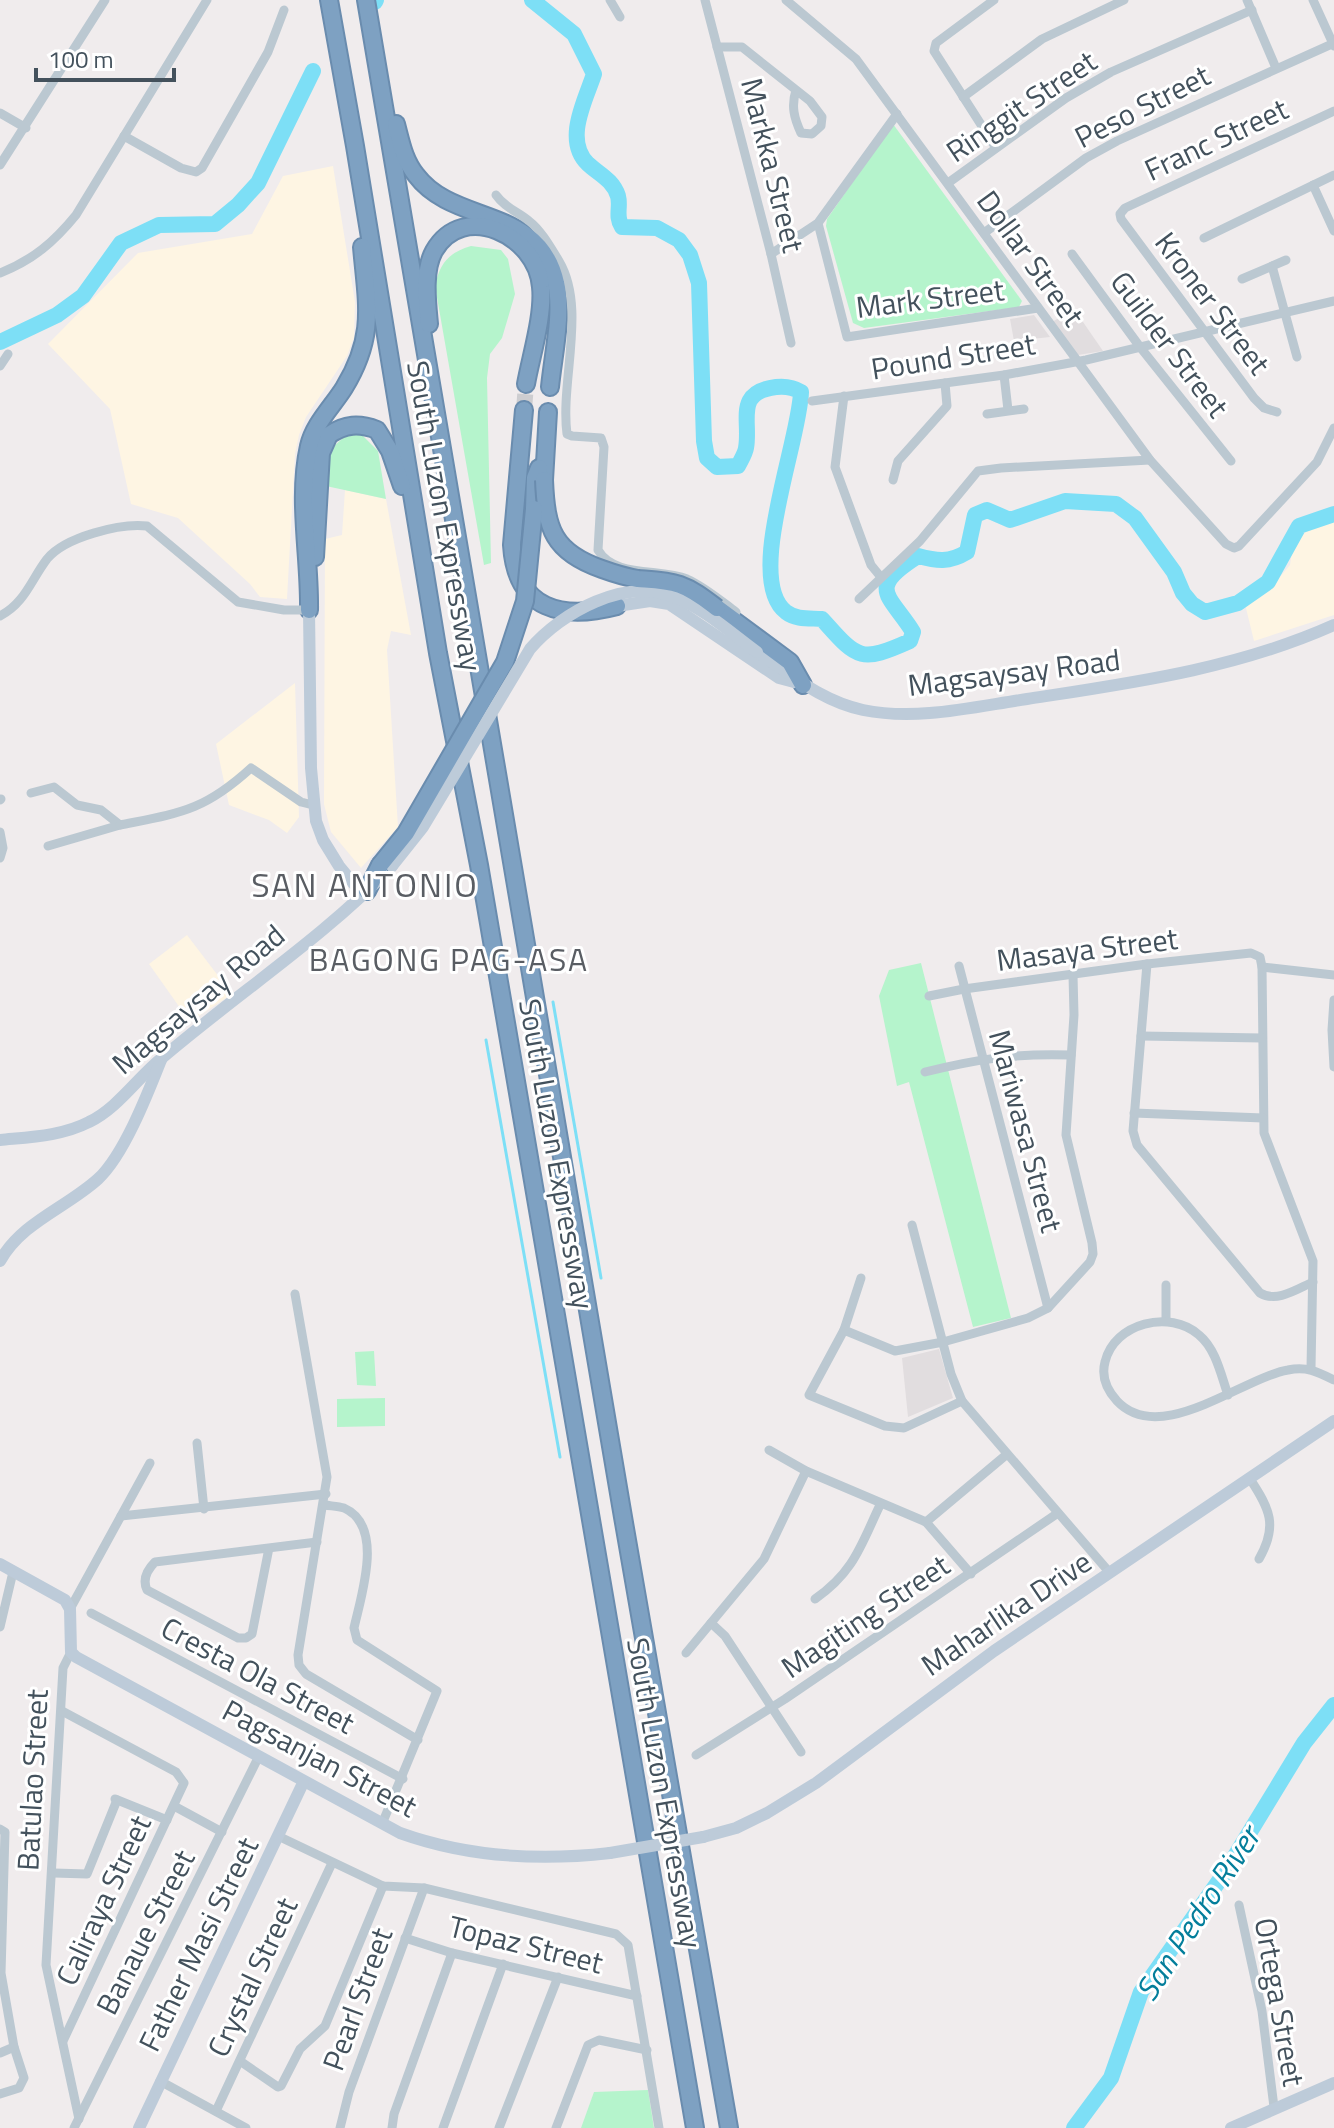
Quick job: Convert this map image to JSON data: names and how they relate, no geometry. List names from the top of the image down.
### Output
{
  "streets": {
    "highway": ["South Luzon Expressway"],
    "street": [
      "Ringgit Street",
      "Peso Street",
      "Franc Street",
      "Markka Street",
      "Dollar Street",
      "Mark Street",
      "Kroner Street",
      "Guilder Street",
      "Pound Street",
      "Magsaysay Road",
      "Masaya Street",
      "Mariwasa Street",
      "Maharlika Drive",
      "Magiting Street",
      "Cresta Ola Street",
      "Pagsanjan Street",
      "Batulao Street",
      "Caliraya Street",
      "Banaue Street",
      "Father Masi Street",
      "Topaz Street",
      "Crystal Street",
      "Pearl Street",
      "Ortega Street"
    ]
  },
  "crossings": [
    ["Ringgit Street", "Dollar Street"],
    ["Peso Street", "Dollar Street"],
    ["Franc Street", "Kroner Street"],
    ["Dollar Street", "Mark Street"],
    ["Dollar Street", "Pound Street"],
    ["Kroner Street", "Pound Street"],
    ["Guilder Street", "Pound Street"],
    ["Masaya Street", "Mariwasa Street"],
    ["Maharlika Drive", "Pagsanjan Street"],
    ["Pagsanjan Street", "Batulao Street"],
    ["Pagsanjan Street", "Banaue Street"],
    ["Pagsanjan Street", "Father Masi Street"],
    ["Batulao Street", "Caliraya Street"],
    ["Batulao Street", "Banaue Street"],
    ["Topaz Street", "Pearl Street"]
  ],
  "districts": ["SAN ANTONIO", "BAGONG PAG-ASA"],
  "water": ["San Pedro River"],
  "scale_bar": "100 m"
}
